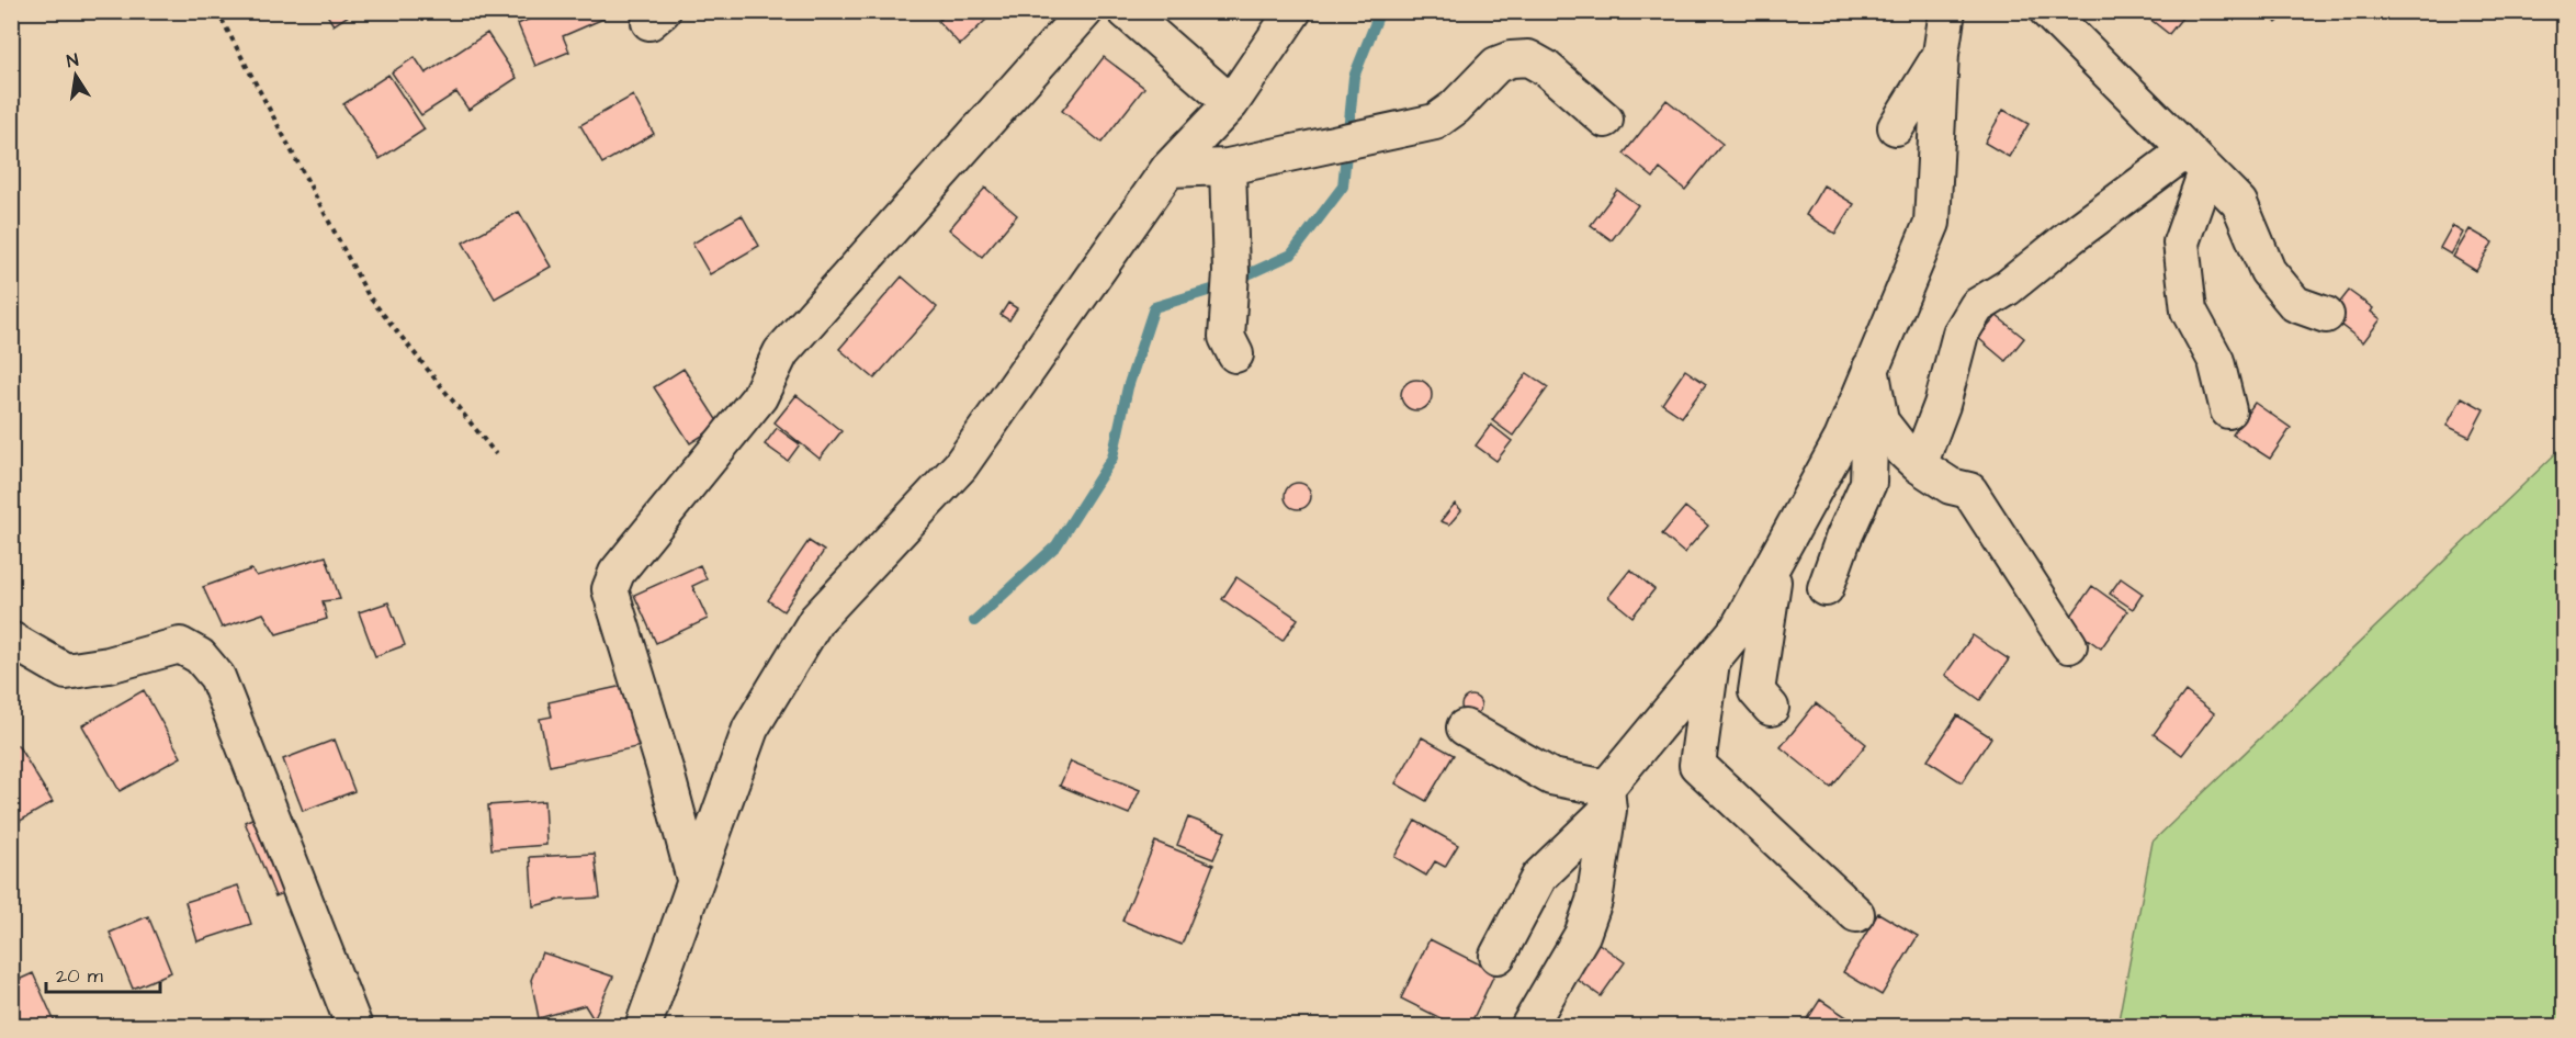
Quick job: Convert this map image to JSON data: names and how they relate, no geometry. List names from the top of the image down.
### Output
{
  "scale_bar": "20 m",
  "north": "top"
}
